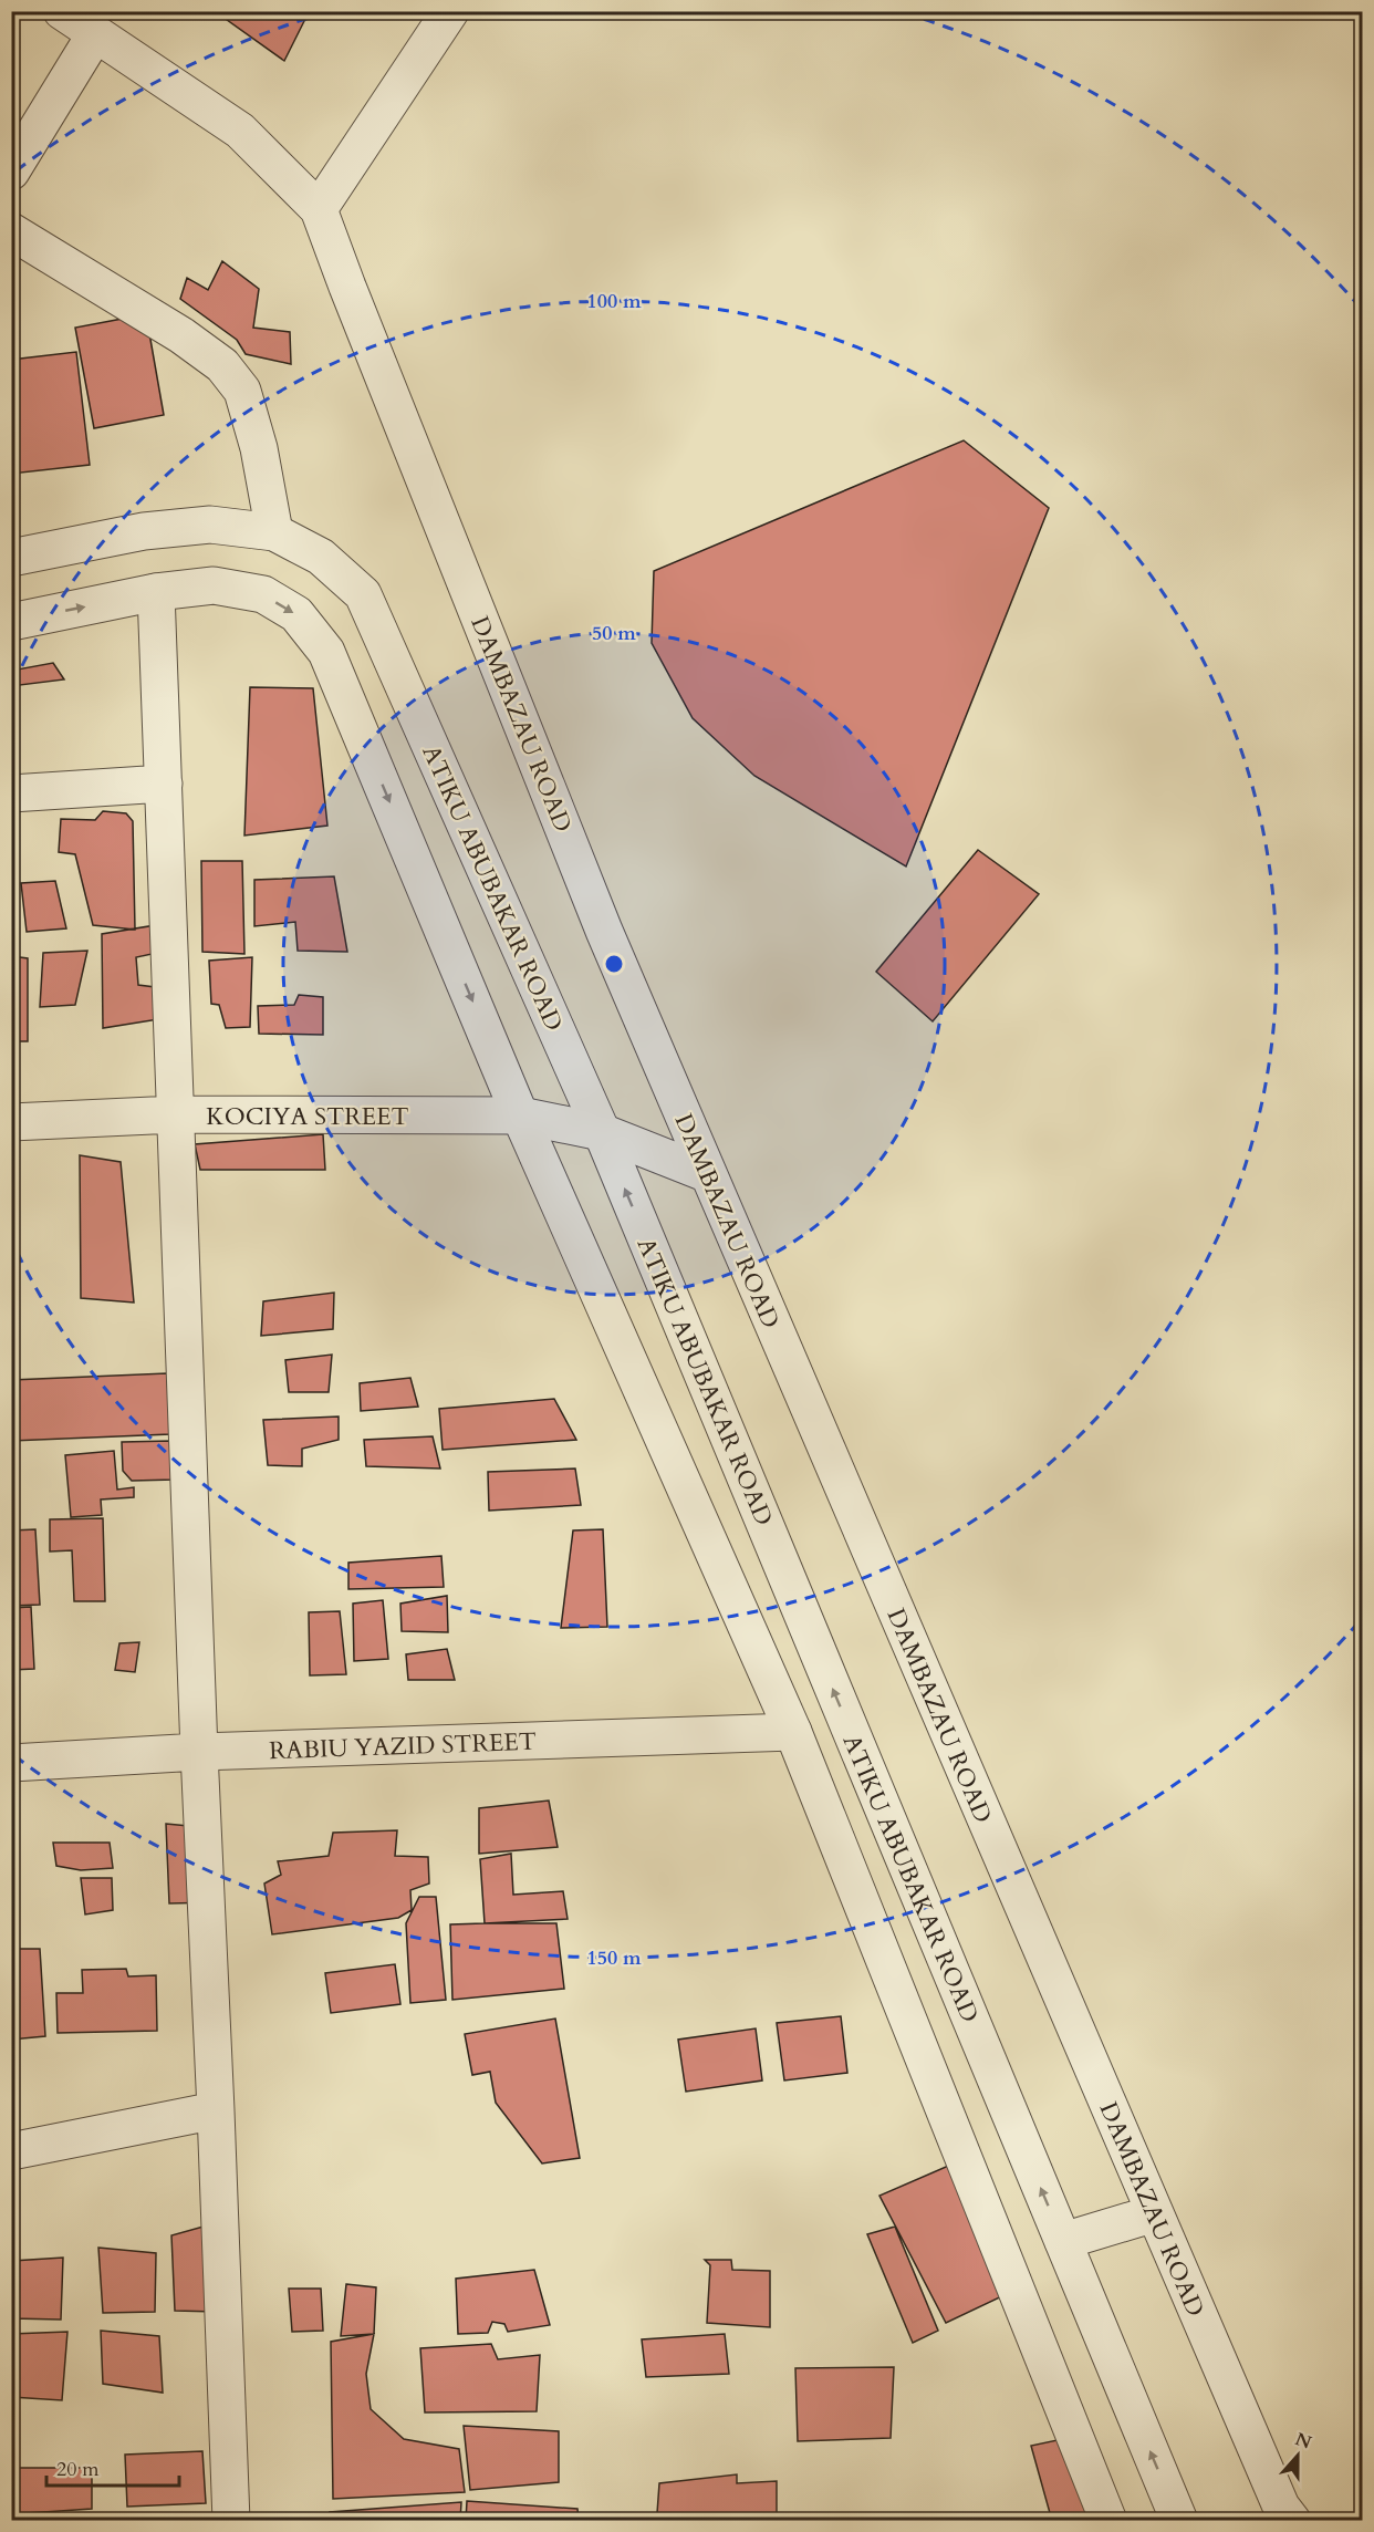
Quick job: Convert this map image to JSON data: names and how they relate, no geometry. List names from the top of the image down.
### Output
{
  "streets": {
    "street": [
      "DAMBAZAU ROAD",
      "ATIKU ABUBAKAR ROAD",
      "KOCIYA STREET",
      "RABIU YAZID STREET"
    ]
  },
  "crossings": [
    ["DAMBAZAU ROAD", "KOCIYA STREET"],
    ["ATIKU ABUBAKAR ROAD", "KOCIYA STREET"]
  ],
  "scale_bar": "20 m",
  "north": "top",
  "rings": ["100 m", "50 m", "150 m"]
}
